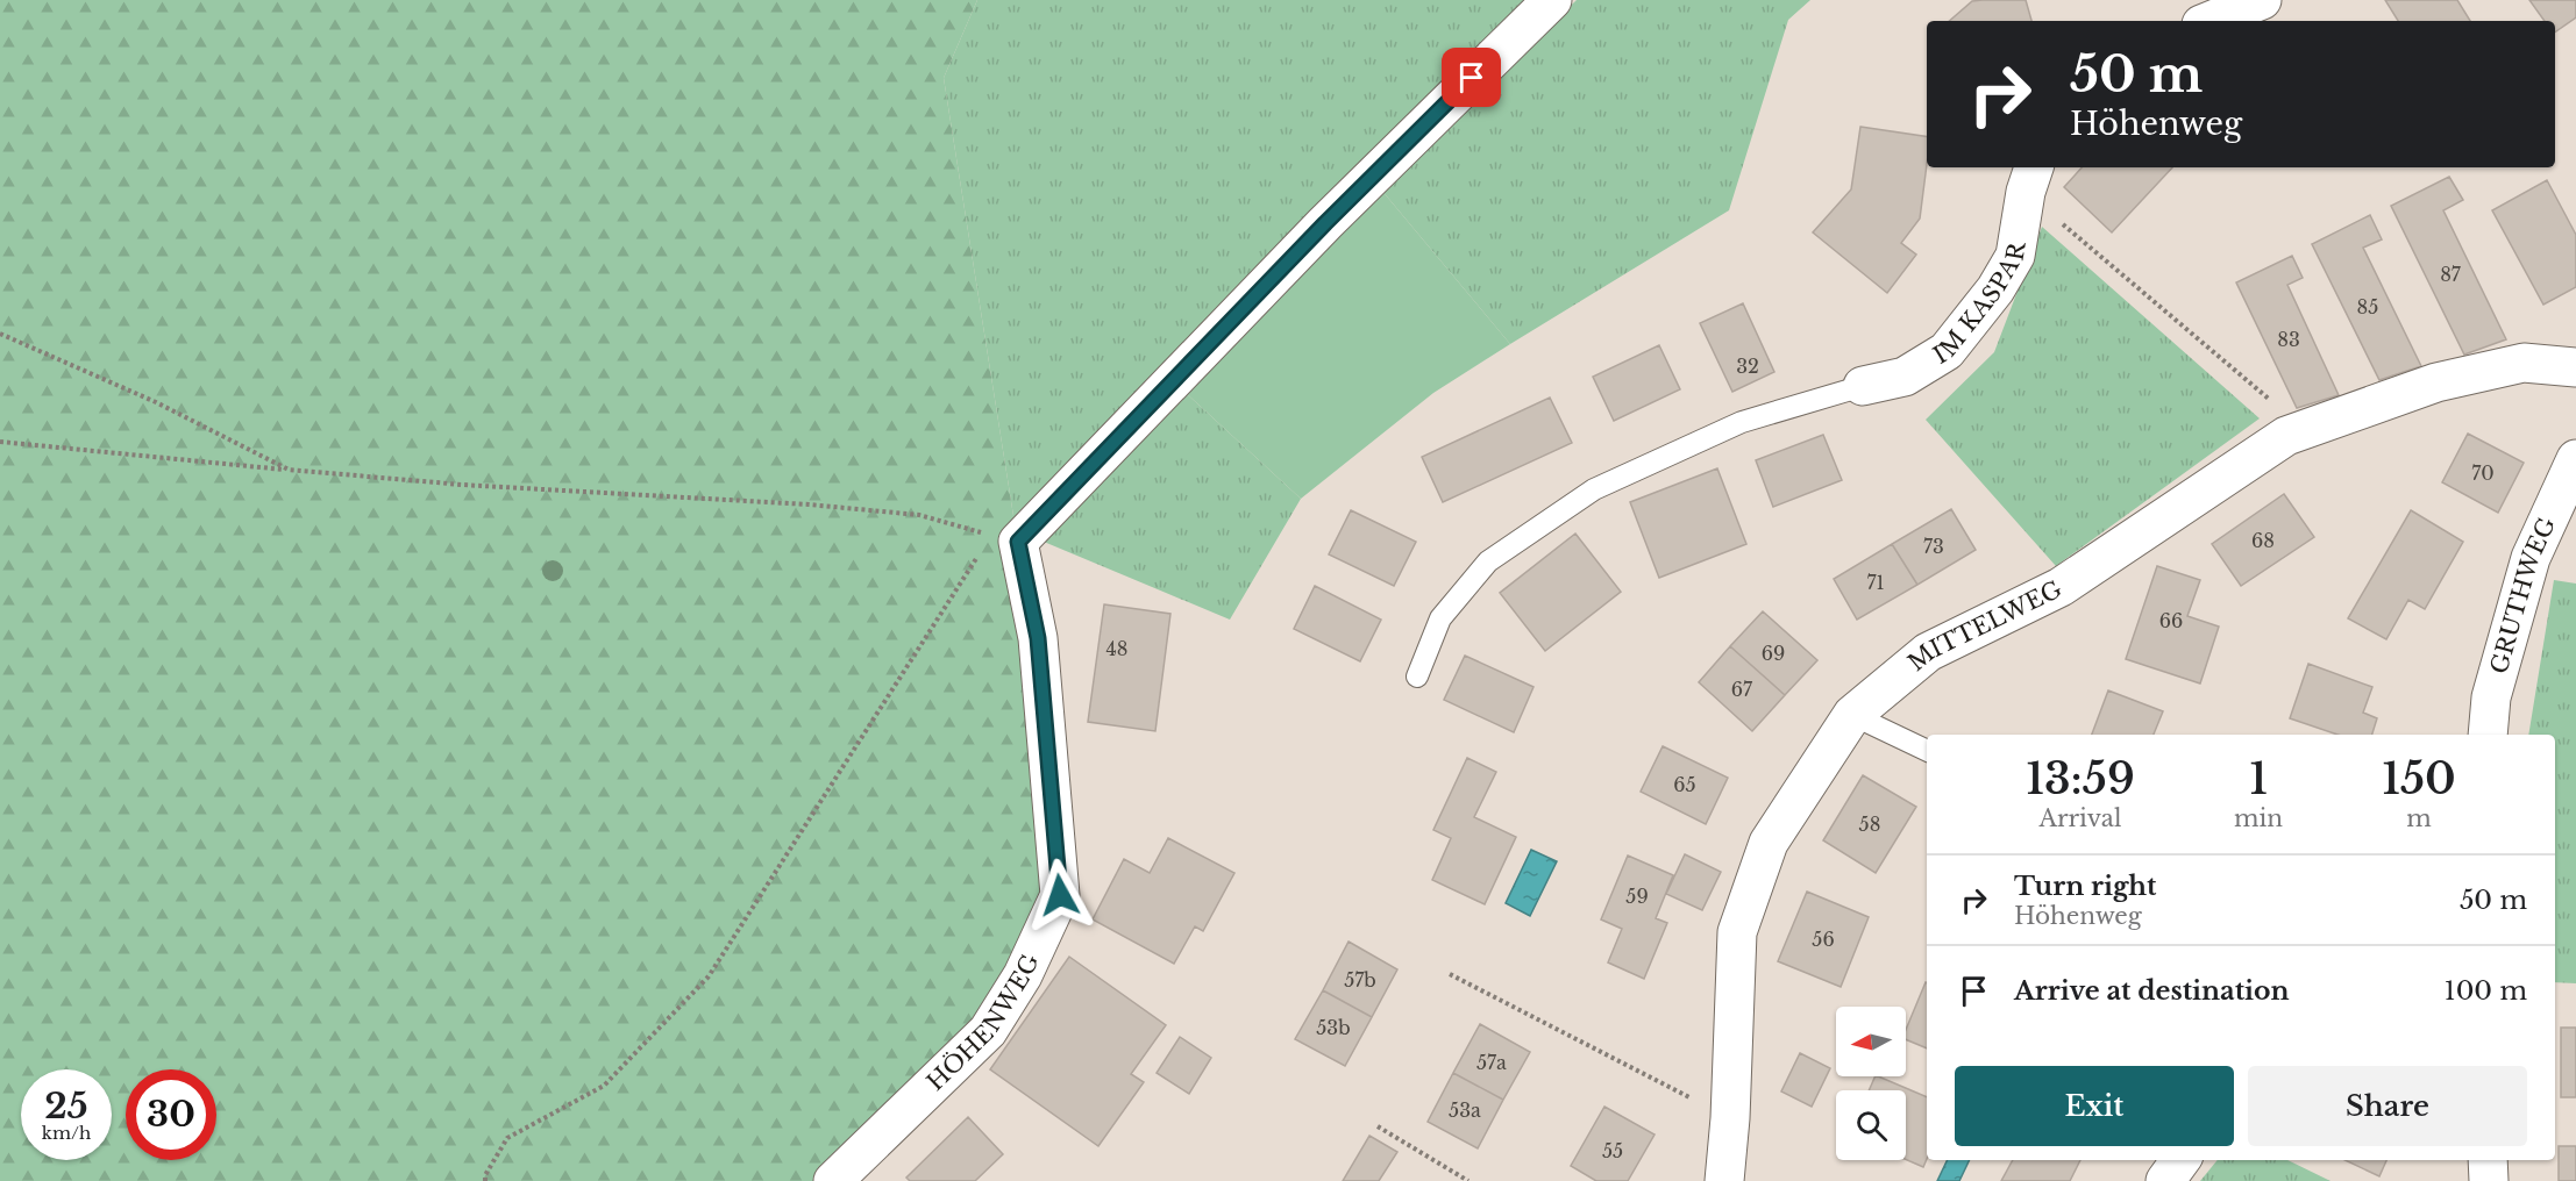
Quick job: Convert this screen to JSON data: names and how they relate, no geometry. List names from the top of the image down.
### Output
{
  "streets": {
    "street": [
      "IM KASPAR",
      "GRUTHWEG",
      "MITTELWEG",
      "HÖHENWEG"
    ]
  },
  "house_numbers": [
    "87",
    "85",
    "83",
    "32",
    "70",
    "68",
    "73",
    "71",
    "66",
    "48",
    "69",
    "67",
    "65",
    "58",
    "59",
    "56",
    "57b",
    "53b",
    "57a",
    "53a",
    "55"
  ],
  "north": "left",
  "page": {
    "turn": ["50 m", "Höhenweg"],
    "eta": [
      "13:59",
      "Arrival",
      "1",
      "min",
      "150",
      "m"
    ],
    "list": [
      {
        "name": "Turn right",
        "note": "Höhenweg",
        "value": "50 m"
      },
      {
        "name": "Arrive at destination",
        "value": "100 m"
      }
    ],
    "buttons": ["Exit", "Share"],
    "speed": "25 km/h",
    "limit": "30"
  }
}
